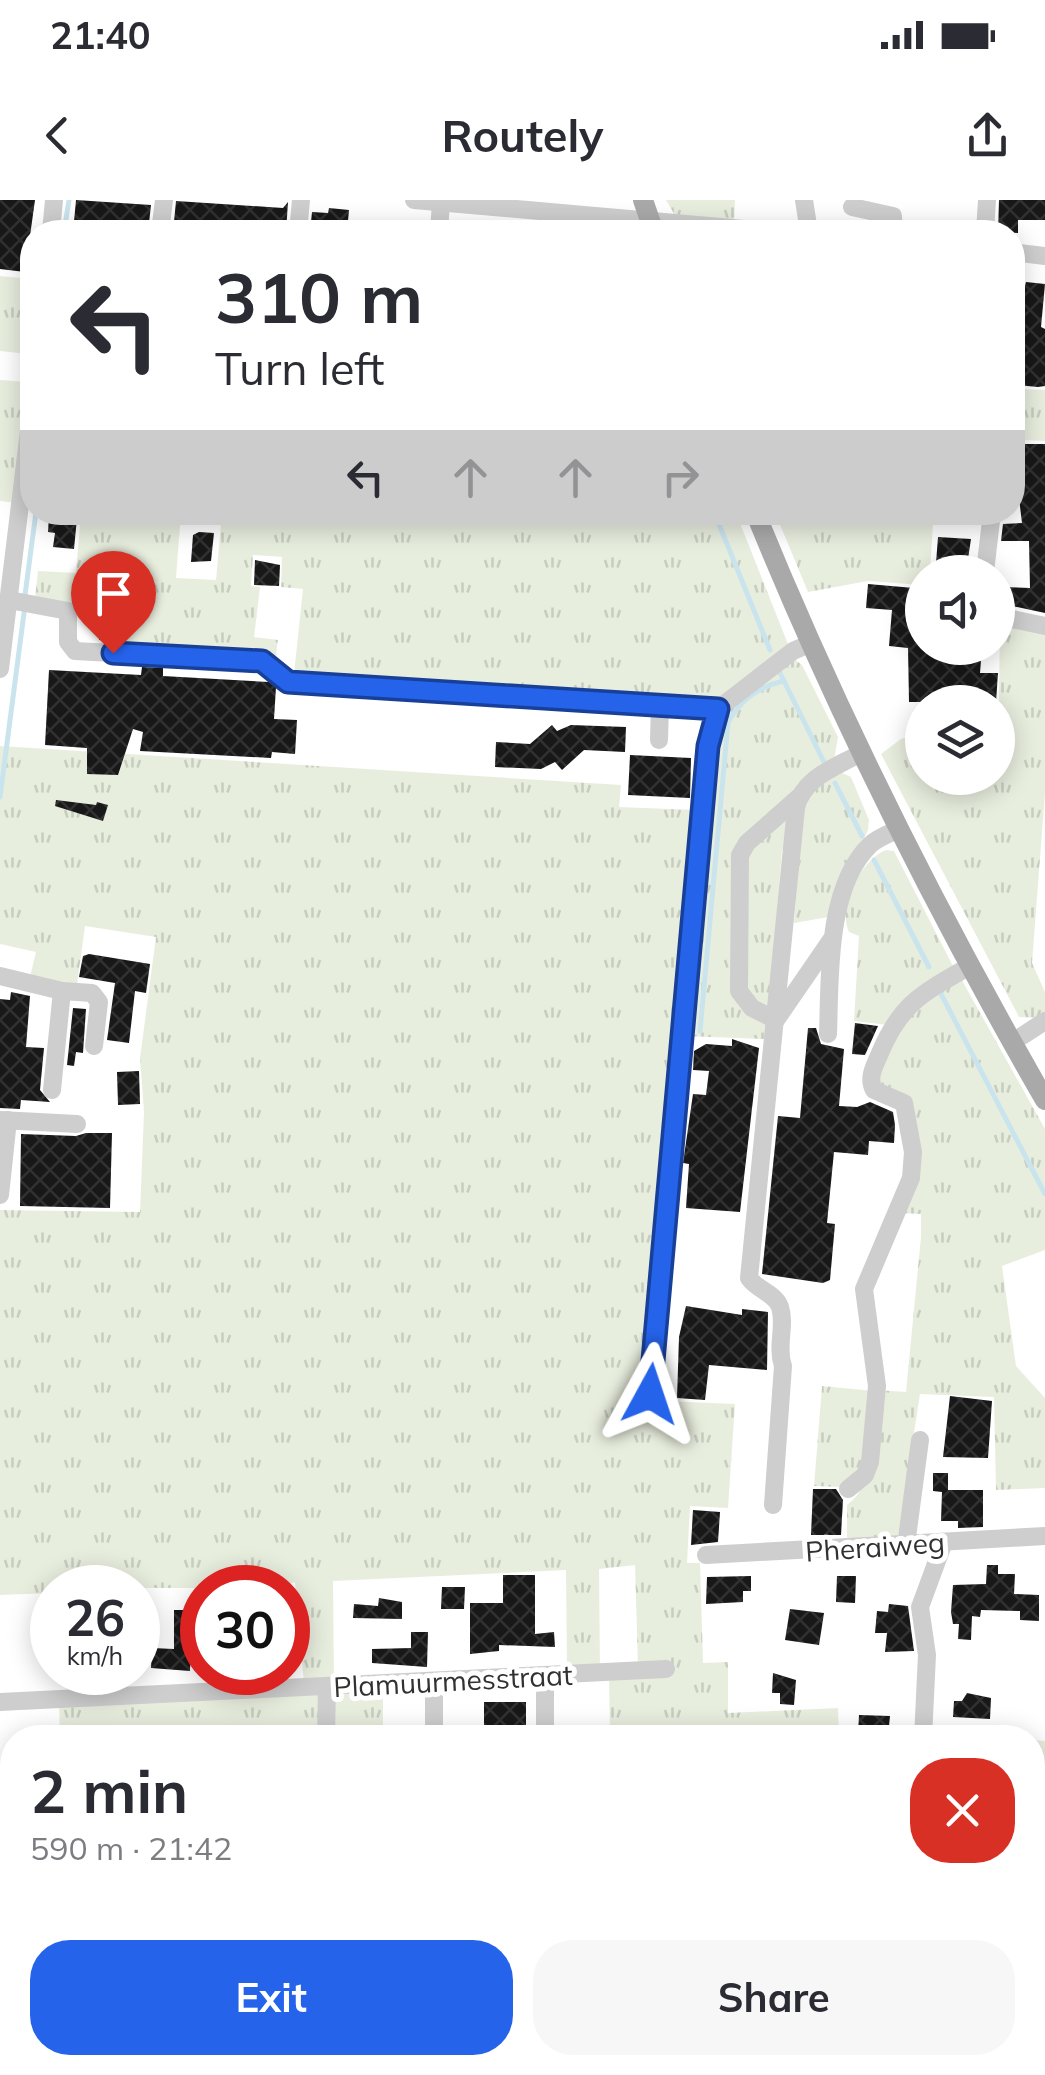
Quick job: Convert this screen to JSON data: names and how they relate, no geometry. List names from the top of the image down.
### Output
{
  "streets": {
    "street": ["Pheraiweg", "Plamuurmesstraat"]
  },
  "page": {
    "status": "21:40",
    "header": "Routely",
    "turn": ["310 m", "Turn left"],
    "speed": "26 km/h",
    "limit": "30",
    "heading": ["2 min", "590 m · 21:42"],
    "buttons": ["Exit", "Share"]
  }
}
